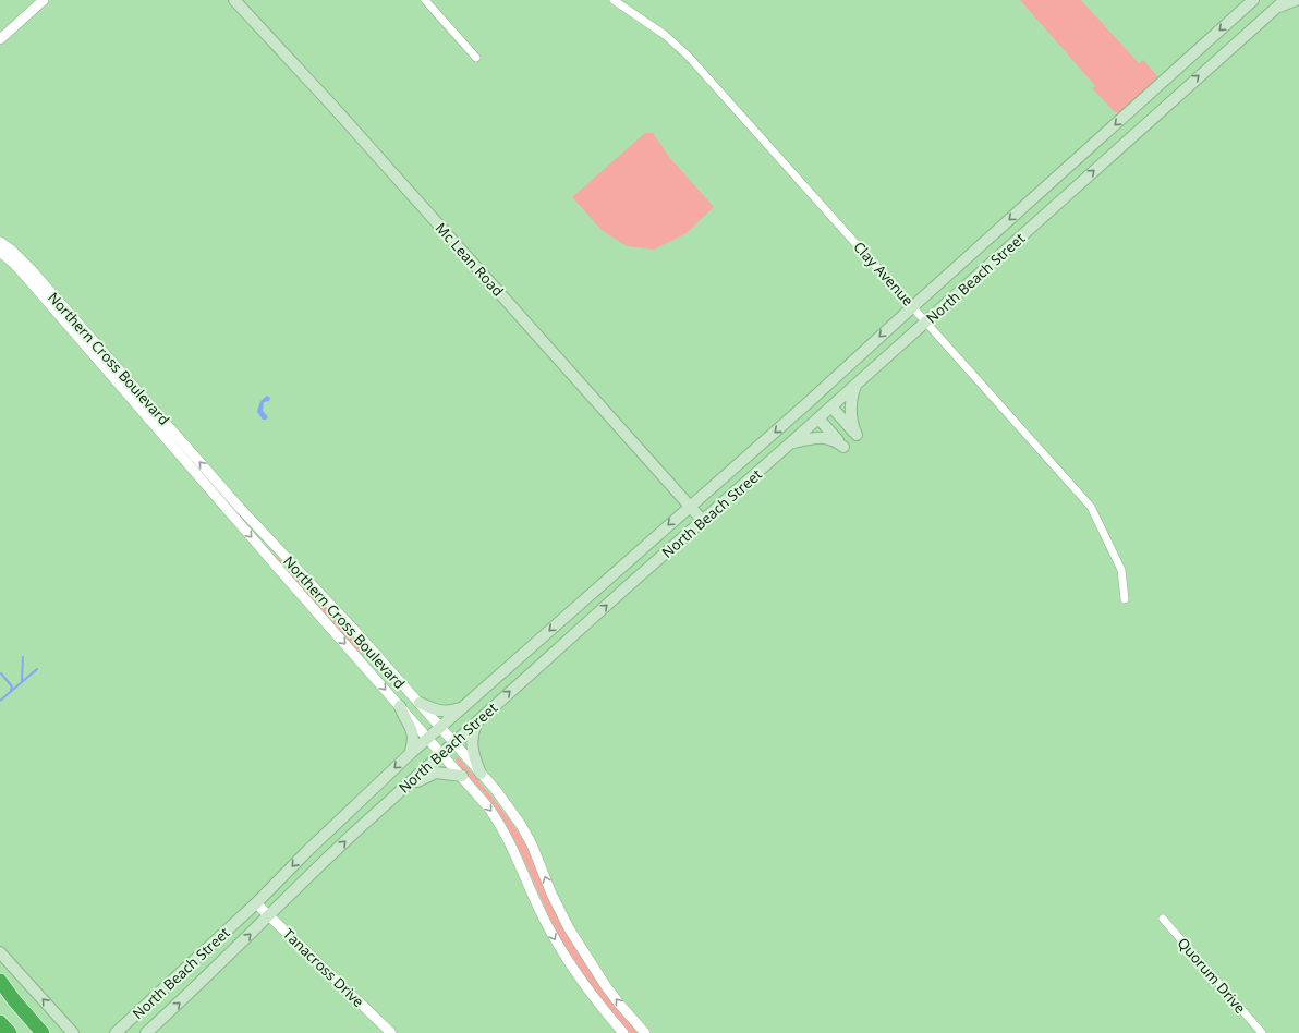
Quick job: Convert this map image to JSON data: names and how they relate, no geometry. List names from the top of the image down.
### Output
{
  "streets": {
    "main road": ["Mc Lean Road", "North Beach Street"],
    "street": [
      "Clay Avenue",
      "Northern Cross Boulevard",
      "Tanacross Drive",
      "Quorum Drive"
    ]
  },
  "crossings": [
    ["Mc Lean Road", "North Beach Street"],
    ["Clay Avenue", "North Beach Street"],
    ["North Beach Street", "Northern Cross Boulevard"],
    ["North Beach Street", "Tanacross Drive"]
  ]
}
